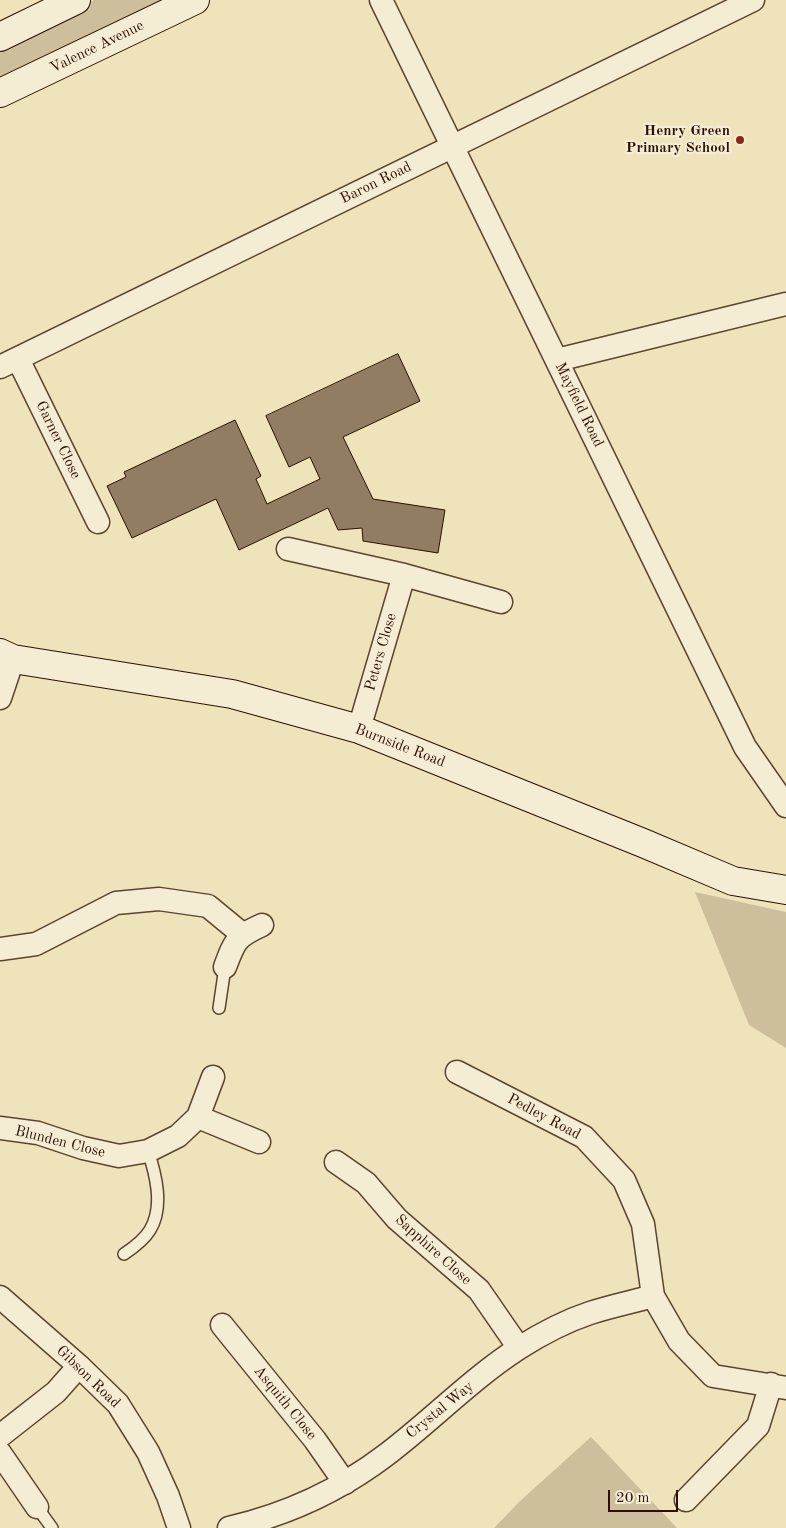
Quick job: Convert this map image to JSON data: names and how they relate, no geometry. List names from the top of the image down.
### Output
{
  "streets": {
    "street": [
      "Valence Avenue",
      "Baron Road",
      "Mayfield Road",
      "Garner Close",
      "Peters Close",
      "Burnside Road",
      "Pedley Road",
      "Blunden Close",
      "Sapphire Close",
      "Gibson Road",
      "Asquith Close",
      "Crystal Way"
    ]
  },
  "crossings": [
    ["Baron Road", "Mayfield Road"],
    ["Baron Road", "Garner Close"],
    ["Peters Close", "Burnside Road"],
    ["Pedley Road", "Crystal Way"],
    ["Sapphire Close", "Crystal Way"],
    ["Asquith Close", "Crystal Way"]
  ],
  "places": ["Henry Green Primary School"],
  "scale_bar": "20 m"
}
